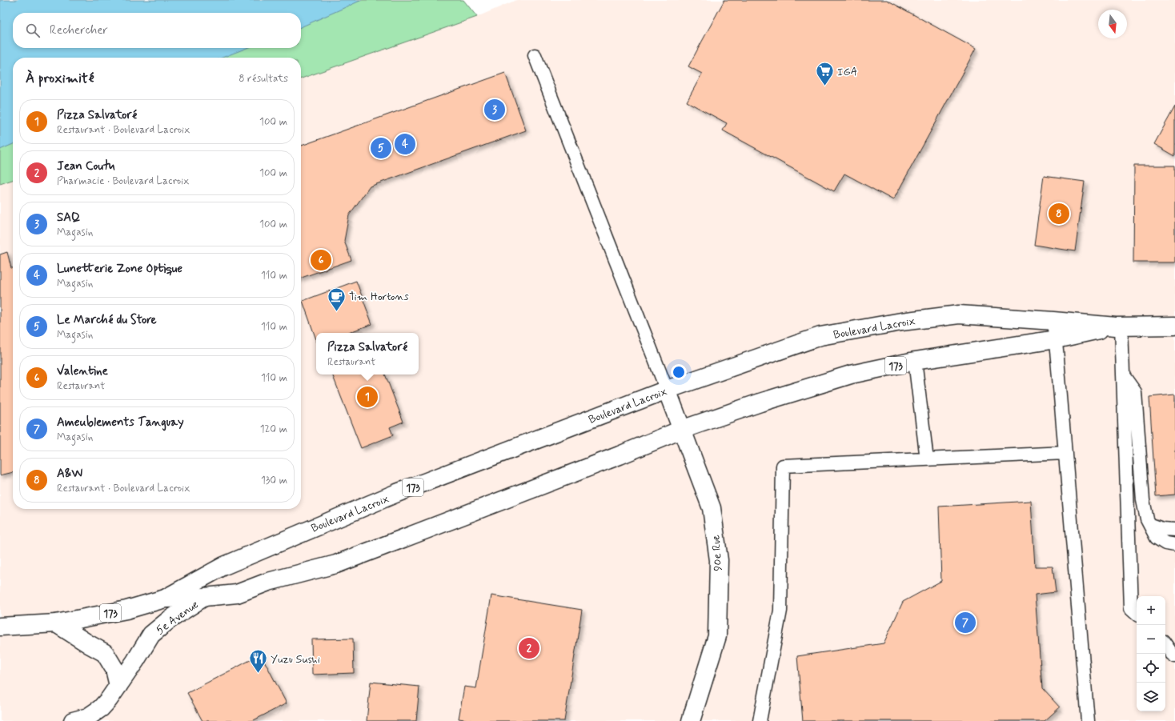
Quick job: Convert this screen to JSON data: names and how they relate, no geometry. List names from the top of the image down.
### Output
{
  "streets": {
    "main road": [
      "Boulevard Lacroix",
      "173",
      "90e Rue",
      "5e Avenue"
    ]
  },
  "crossings": [
    ["Boulevard Lacroix", "90e Rue"],
    ["Boulevard Lacroix", "5e Avenue"]
  ],
  "places": {
    "supermarket": ["IGA"],
    "cafe": ["Tim Hortons"],
    "restaurant": ["Yuzu Sushi"]
  },
  "north": "bottom",
  "page": {
    "search": "Rechercher",
    "heading": ["À proximité", "8 résultats"],
    "pins": [
      "3",
      "4",
      "5",
      "8",
      "6",
      "1",
      "7",
      "2"
    ],
    "list": [
      {
        "mark": "1",
        "name": "Pizza Salvatoré",
        "note": "Restaurant · Boulevard Lacroix",
        "value": "100 m"
      },
      {
        "mark": "2",
        "name": "Jean Coutu",
        "note": "Pharmacie · Boulevard Lacroix",
        "value": "100 m"
      },
      {
        "mark": "3",
        "name": "SAQ",
        "note": "Magasin",
        "value": "100 m"
      },
      {
        "mark": "4",
        "name": "Lunetterie Zone Optique",
        "note": "Magasin",
        "value": "110 m"
      },
      {
        "mark": "5",
        "name": "Le Marché du Store",
        "note": "Magasin",
        "value": "110 m"
      },
      {
        "mark": "6",
        "name": "Valentine",
        "note": "Restaurant",
        "value": "110 m"
      },
      {
        "mark": "7",
        "name": "Ameublements Tanguay",
        "note": "Magasin",
        "value": "120 m"
      },
      {
        "mark": "8",
        "name": "A&W",
        "note": "Restaurant · Boulevard Lacroix",
        "value": "130 m"
      }
    ],
    "popup": ["Pizza Salvatoré", "Restaurant"],
    "map_buttons": ["+", "−"]
  }
}
